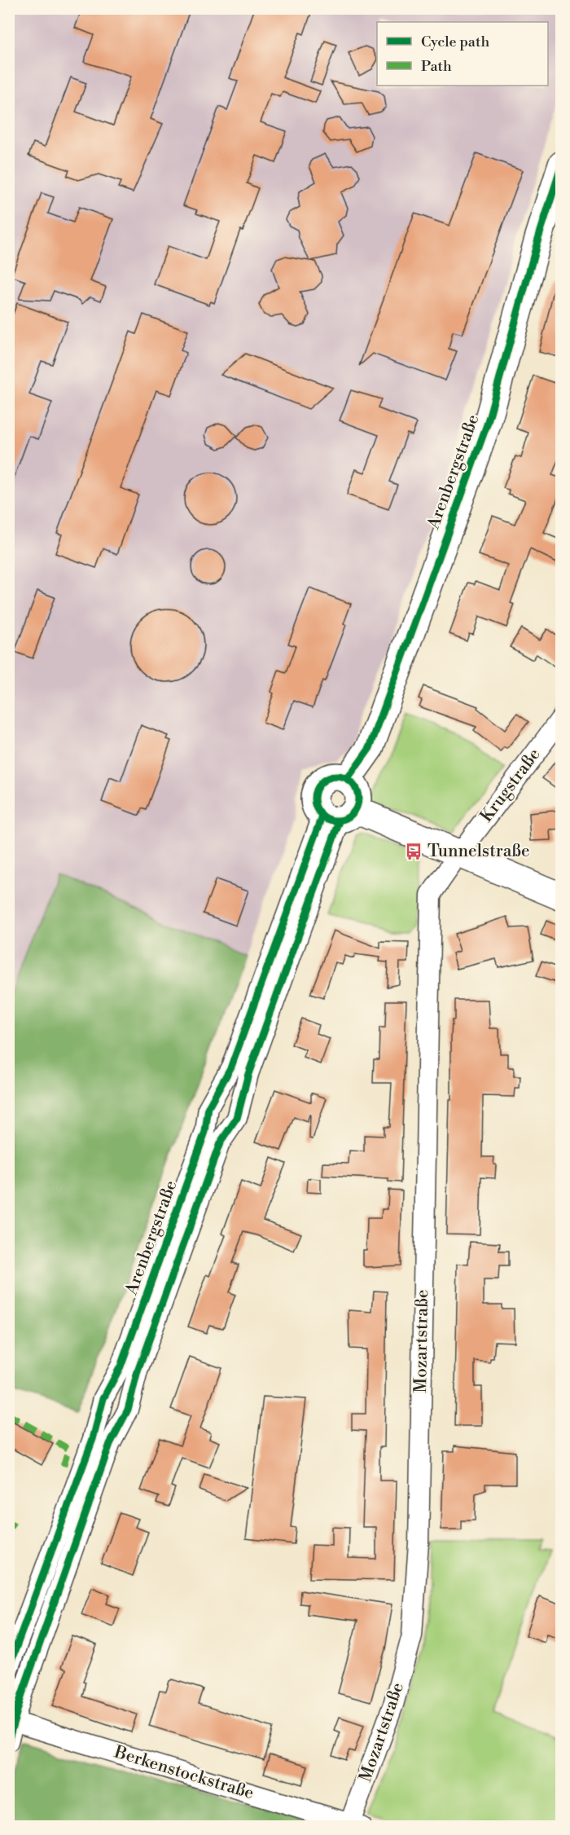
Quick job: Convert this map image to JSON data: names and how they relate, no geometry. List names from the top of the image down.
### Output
{
  "streets": {
    "street": [
      "Arenbergstraße",
      "Krugstraße",
      "Mozartstraße",
      "Berkenstockstraße"
    ]
  },
  "crossings": [
    ["Arenbergstraße", "Berkenstockstraße"],
    ["Krugstraße", "Mozartstraße"],
    ["Mozartstraße", "Berkenstockstraße"]
  ],
  "places": {
    "bus stop": ["Tunnelstraße"]
  },
  "legend": ["Cycle path", "Path"]
}
